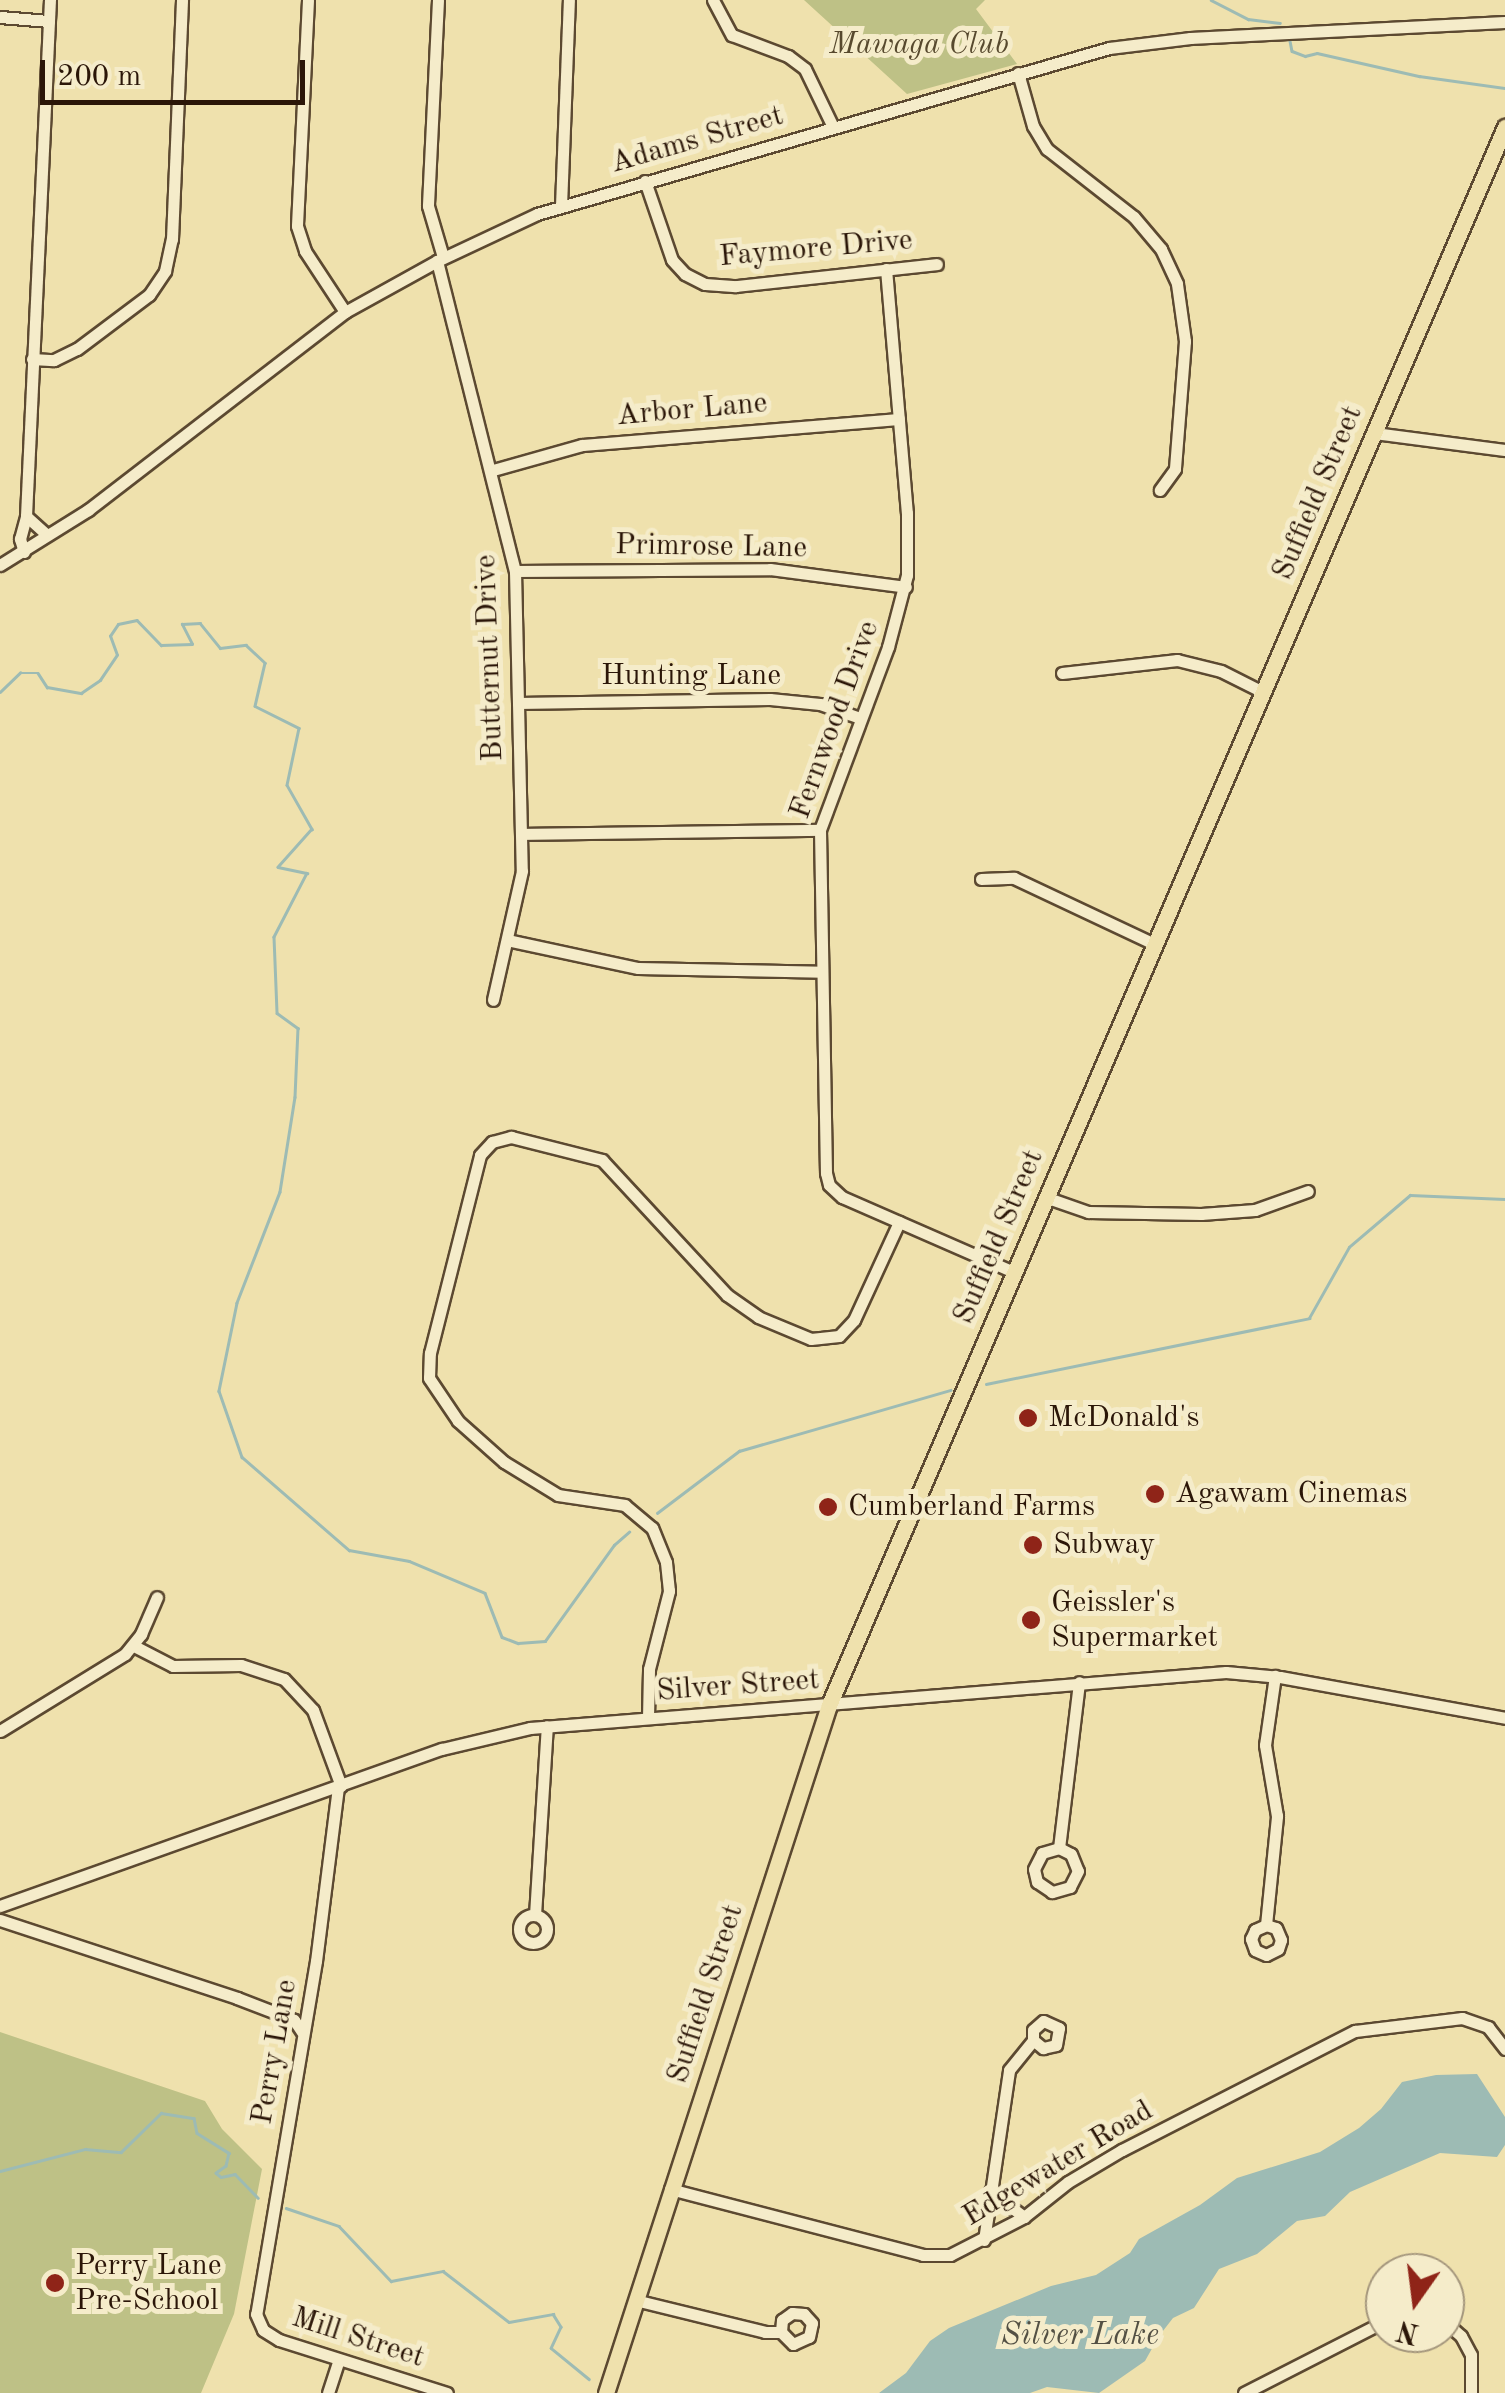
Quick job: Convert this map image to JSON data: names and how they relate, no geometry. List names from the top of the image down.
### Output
{
  "streets": {
    "main road": ["Suffield Street"],
    "street": [
      "Adams Street",
      "Faymore Drive",
      "Arbor Lane",
      "Primrose Lane",
      "Butternut Drive",
      "Hunting Lane",
      "Fernwood Drive",
      "Silver Street",
      "Perry Lane",
      "Edgewater Road",
      "Mill Street"
    ]
  },
  "crossings": [
    ["Adams Street", "Faymore Drive"],
    ["Adams Street", "Butternut Drive"],
    ["Faymore Drive", "Fernwood Drive"],
    ["Arbor Lane", "Butternut Drive"],
    ["Arbor Lane", "Fernwood Drive"],
    ["Suffield Street", "Silver Street"],
    ["Suffield Street", "Edgewater Road"],
    ["Primrose Lane", "Butternut Drive"],
    ["Primrose Lane", "Fernwood Drive"],
    ["Butternut Drive", "Hunting Lane"],
    ["Hunting Lane", "Fernwood Drive"],
    ["Silver Street", "Perry Lane"],
    ["Perry Lane", "Mill Street"]
  ],
  "water": ["Silver Lake"],
  "parks": ["Mawaga Club"],
  "places": [
    "McDonald's",
    "Agawam Cinemas",
    "Cumberland Farms",
    "Subway",
    "Geissler's Supermarket",
    "Perry Lane Pre-School"
  ],
  "scale_bar": "200 m",
  "north": "bottom"
}
